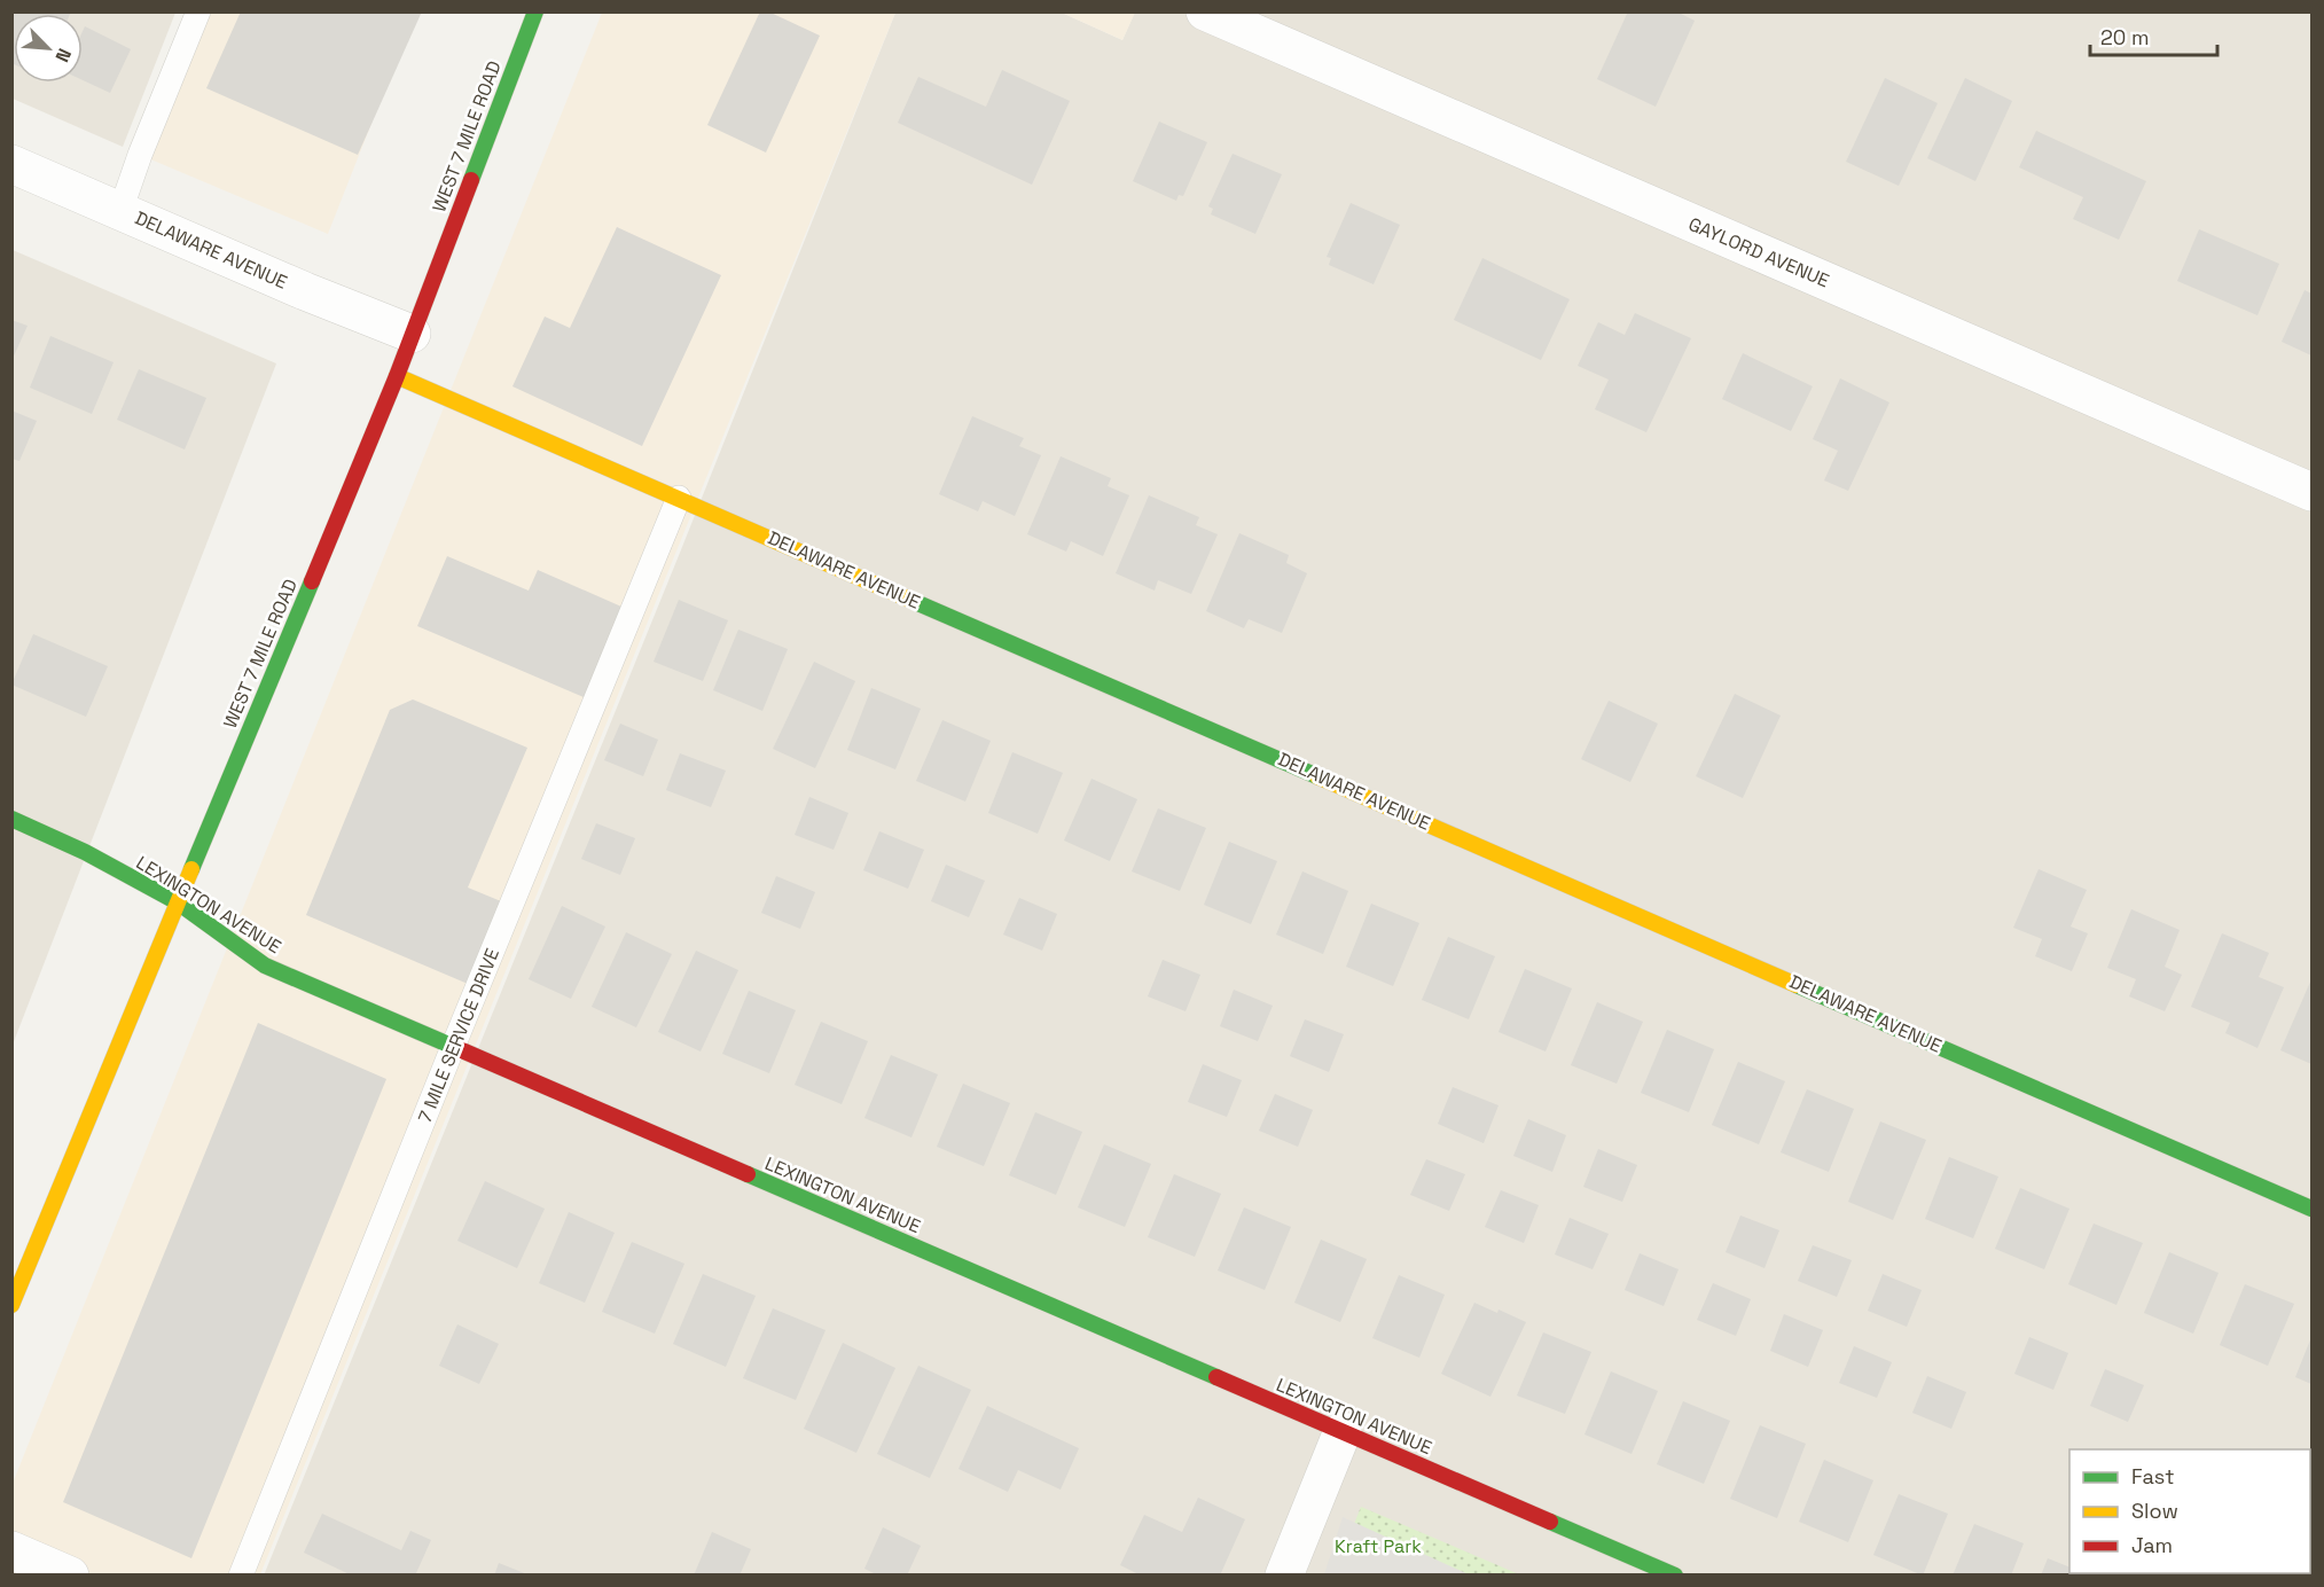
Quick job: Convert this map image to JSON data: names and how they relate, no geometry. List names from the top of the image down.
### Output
{
  "streets": {
    "street": [
      "WEST 7 MILE ROAD",
      "DELAWARE AVENUE",
      "GAYLORD AVENUE",
      "LEXINGTON AVENUE"
    ],
    "lane": ["7 MILE SERVICE DRIVE"]
  },
  "crossings": [
    ["WEST 7 MILE ROAD", "DELAWARE AVENUE"],
    ["WEST 7 MILE ROAD", "LEXINGTON AVENUE"],
    ["DELAWARE AVENUE", "7 MILE SERVICE DRIVE"],
    ["LEXINGTON AVENUE", "7 MILE SERVICE DRIVE"]
  ],
  "parks": ["Kraft Park"],
  "legend": ["Fast", "Slow", "Jam"],
  "scale_bar": "20 m",
  "north": "bottom right"
}
